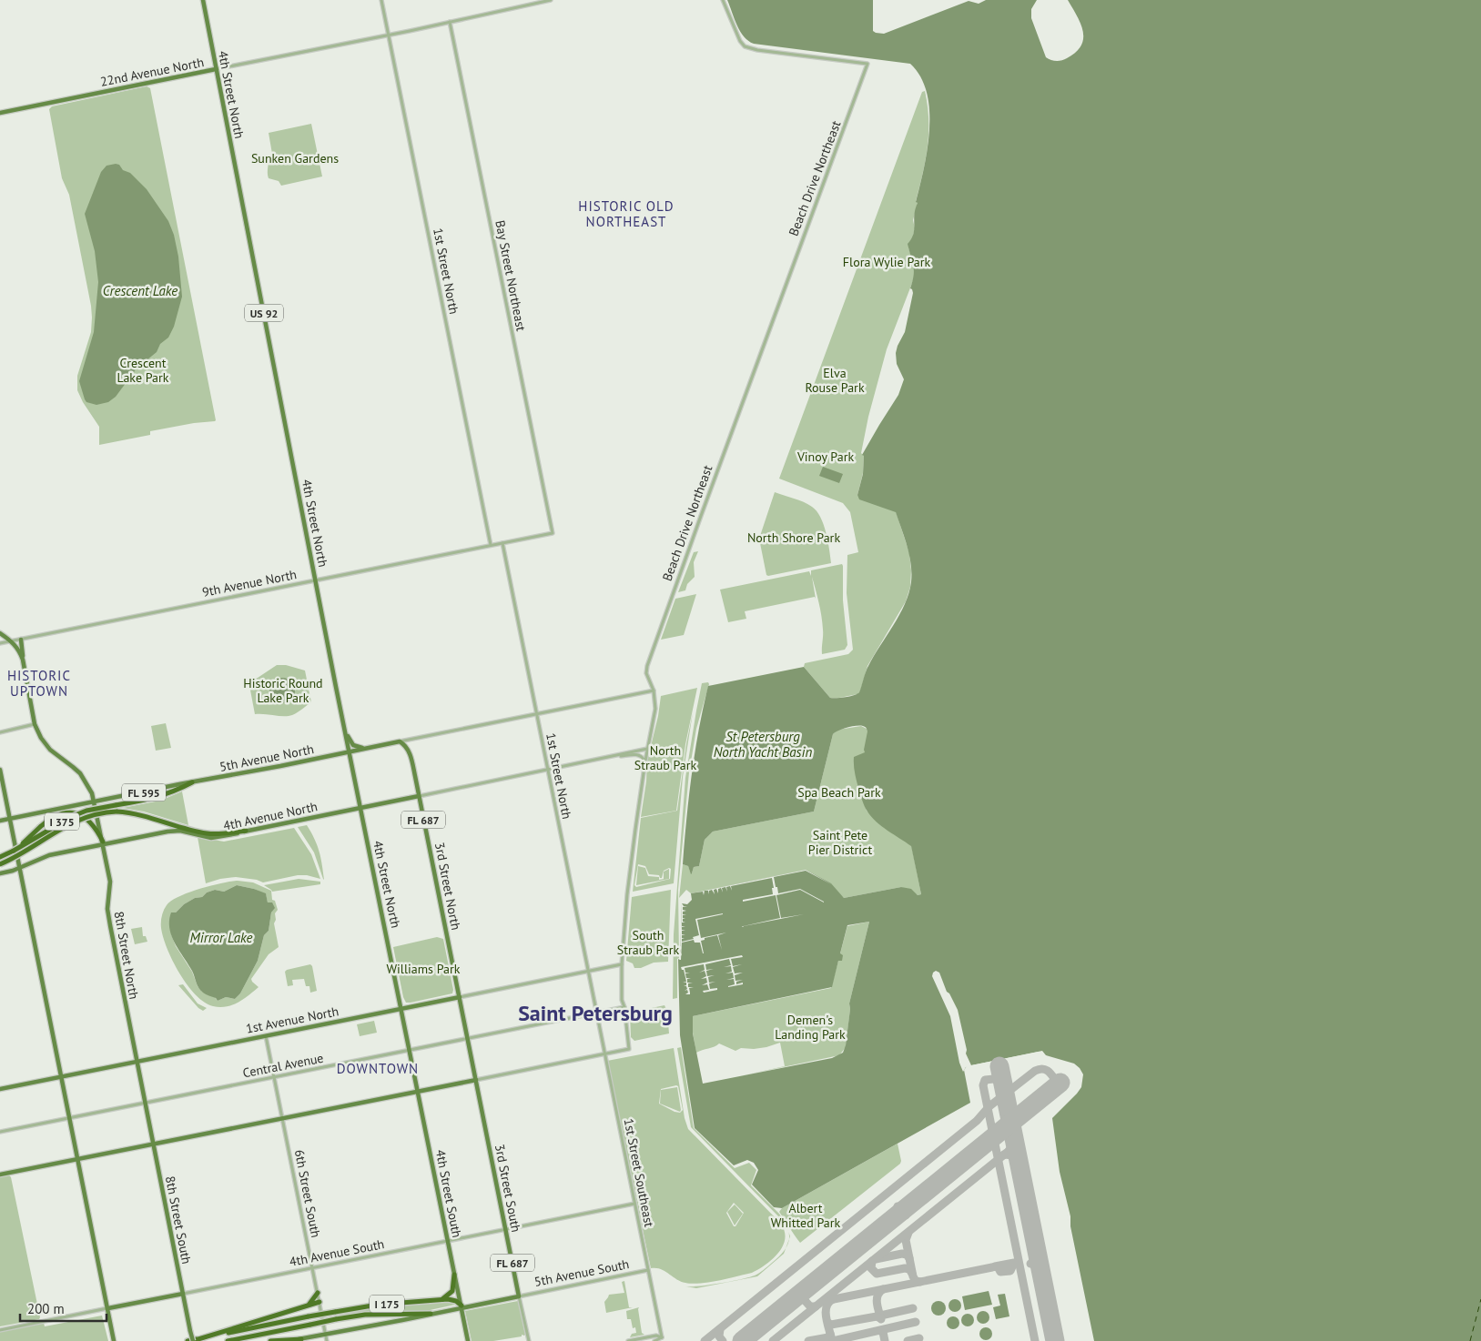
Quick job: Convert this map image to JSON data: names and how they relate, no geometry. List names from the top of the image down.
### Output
{
  "streets": {
    "highway": ["I 375", "I 175"],
    "main road": [
      "22nd Avenue North",
      "4th Street North",
      "US 92",
      "5th Avenue North",
      "FL 595",
      "4th Avenue North",
      "FL 687",
      "3rd Street North",
      "8th Street North",
      "1st Avenue North",
      "3rd Street South",
      "4th Street South",
      "8th Street South",
      "4th Avenue South"
    ],
    "street": [
      "Beach Drive Northeast",
      "1st Street North",
      "Bay Street Northeast",
      "9th Avenue North",
      "Central Avenue",
      "1st Street Southeast",
      "6th Street South",
      "5th Avenue South"
    ]
  },
  "crossings": [
    ["22nd Avenue North", "4th Street North"],
    ["22nd Avenue North", "1st Street North"],
    ["22nd Avenue North", "Bay Street Northeast"],
    ["4th Street North", "9th Avenue North"],
    ["4th Street North", "5th Avenue North"],
    ["4th Street North", "4th Avenue North"],
    ["4th Street North", "1st Avenue North"],
    ["4th Street North", "Central Avenue"],
    ["4th Street North", "4th Street South"],
    ["Beach Drive Northeast", "5th Avenue North"],
    ["Beach Drive Northeast", "1st Avenue North"],
    ["Beach Drive Northeast", "Central Avenue"],
    ["Beach Drive Northeast", "1st Street Southeast"],
    ["1st Street North", "9th Avenue North"],
    ["1st Street North", "5th Avenue North"],
    ["1st Street North", "4th Avenue North"],
    ["1st Street North", "1st Avenue North"],
    ["1st Street North", "Central Avenue"],
    ["1st Street North", "1st Street Southeast"],
    ["Bay Street Northeast", "9th Avenue North"],
    ["9th Avenue North", "8th Street North"],
    ["5th Avenue North", "I 375"],
    ["5th Avenue North", "3rd Street North"],
    ["5th Avenue North", "8th Street North"],
    ["4th Avenue North", "I 375"],
    ["4th Avenue North", "3rd Street North"],
    ["4th Avenue North", "8th Street North"],
    ["3rd Street North", "1st Avenue North"],
    ["3rd Street North", "Central Avenue"],
    ["3rd Street North", "3rd Street South"],
    ["8th Street North", "1st Avenue North"],
    ["8th Street North", "Central Avenue"],
    ["8th Street North", "8th Street South"],
    ["1st Avenue North", "6th Street South"],
    ["Central Avenue", "1st Street Southeast"],
    ["Central Avenue", "3rd Street South"],
    ["Central Avenue", "6th Street South"],
    ["Central Avenue", "4th Street South"],
    ["Central Avenue", "8th Street South"],
    ["1st Street Southeast", "4th Avenue South"],
    ["1st Street Southeast", "5th Avenue South"],
    ["3rd Street South", "4th Avenue South"],
    ["3rd Street South", "5th Avenue South"],
    ["6th Street South", "4th Avenue South"],
    ["4th Street South", "4th Avenue South"],
    ["8th Street South", "4th Avenue South"],
    ["8th Street South", "I 175"]
  ],
  "districts": [
    "HISTORIC OLD NORTHEAST",
    "HISTORIC UPTOWN",
    "Saint Petersburg",
    "DOWNTOWN"
  ],
  "water": ["Crescent Lake", "St Petersburg North Yacht Basin", "Mirror Lake"],
  "parks": [
    "Sunken Gardens",
    "Flora Wylie Park",
    "Crescent Lake Park",
    "Elva Rouse Park",
    "Vinoy Park",
    "North Shore Park",
    "Historic Round Lake Park",
    "North Straub Park",
    "Spa Beach Park",
    "Saint Pete Pier District",
    "South Straub Park",
    "Williams Park",
    "Demen's Landing Park",
    "Albert Whitted Park"
  ],
  "scale_bar": "200 m"
}
